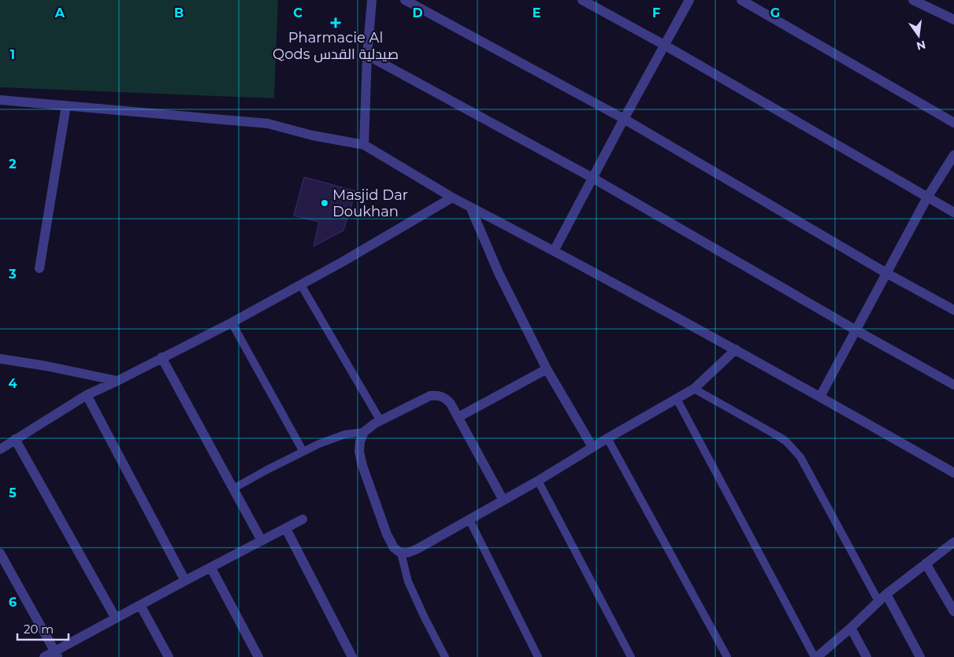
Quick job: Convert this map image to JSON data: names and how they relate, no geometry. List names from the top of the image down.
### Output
{
  "places": {
    "health": ["Pharmacie Al Qods صيدلية القدس"],
    "other": ["Masjid Dar Doukhan"]
  },
  "scale_bar": "20 m",
  "north": "bottom",
  "grid": {
    "columns": [
      "A",
      "B",
      "C",
      "D",
      "E",
      "F",
      "G"
    ],
    "rows": [
      "1",
      "2",
      "3",
      "4",
      "5",
      "6"
    ]
  }
}
